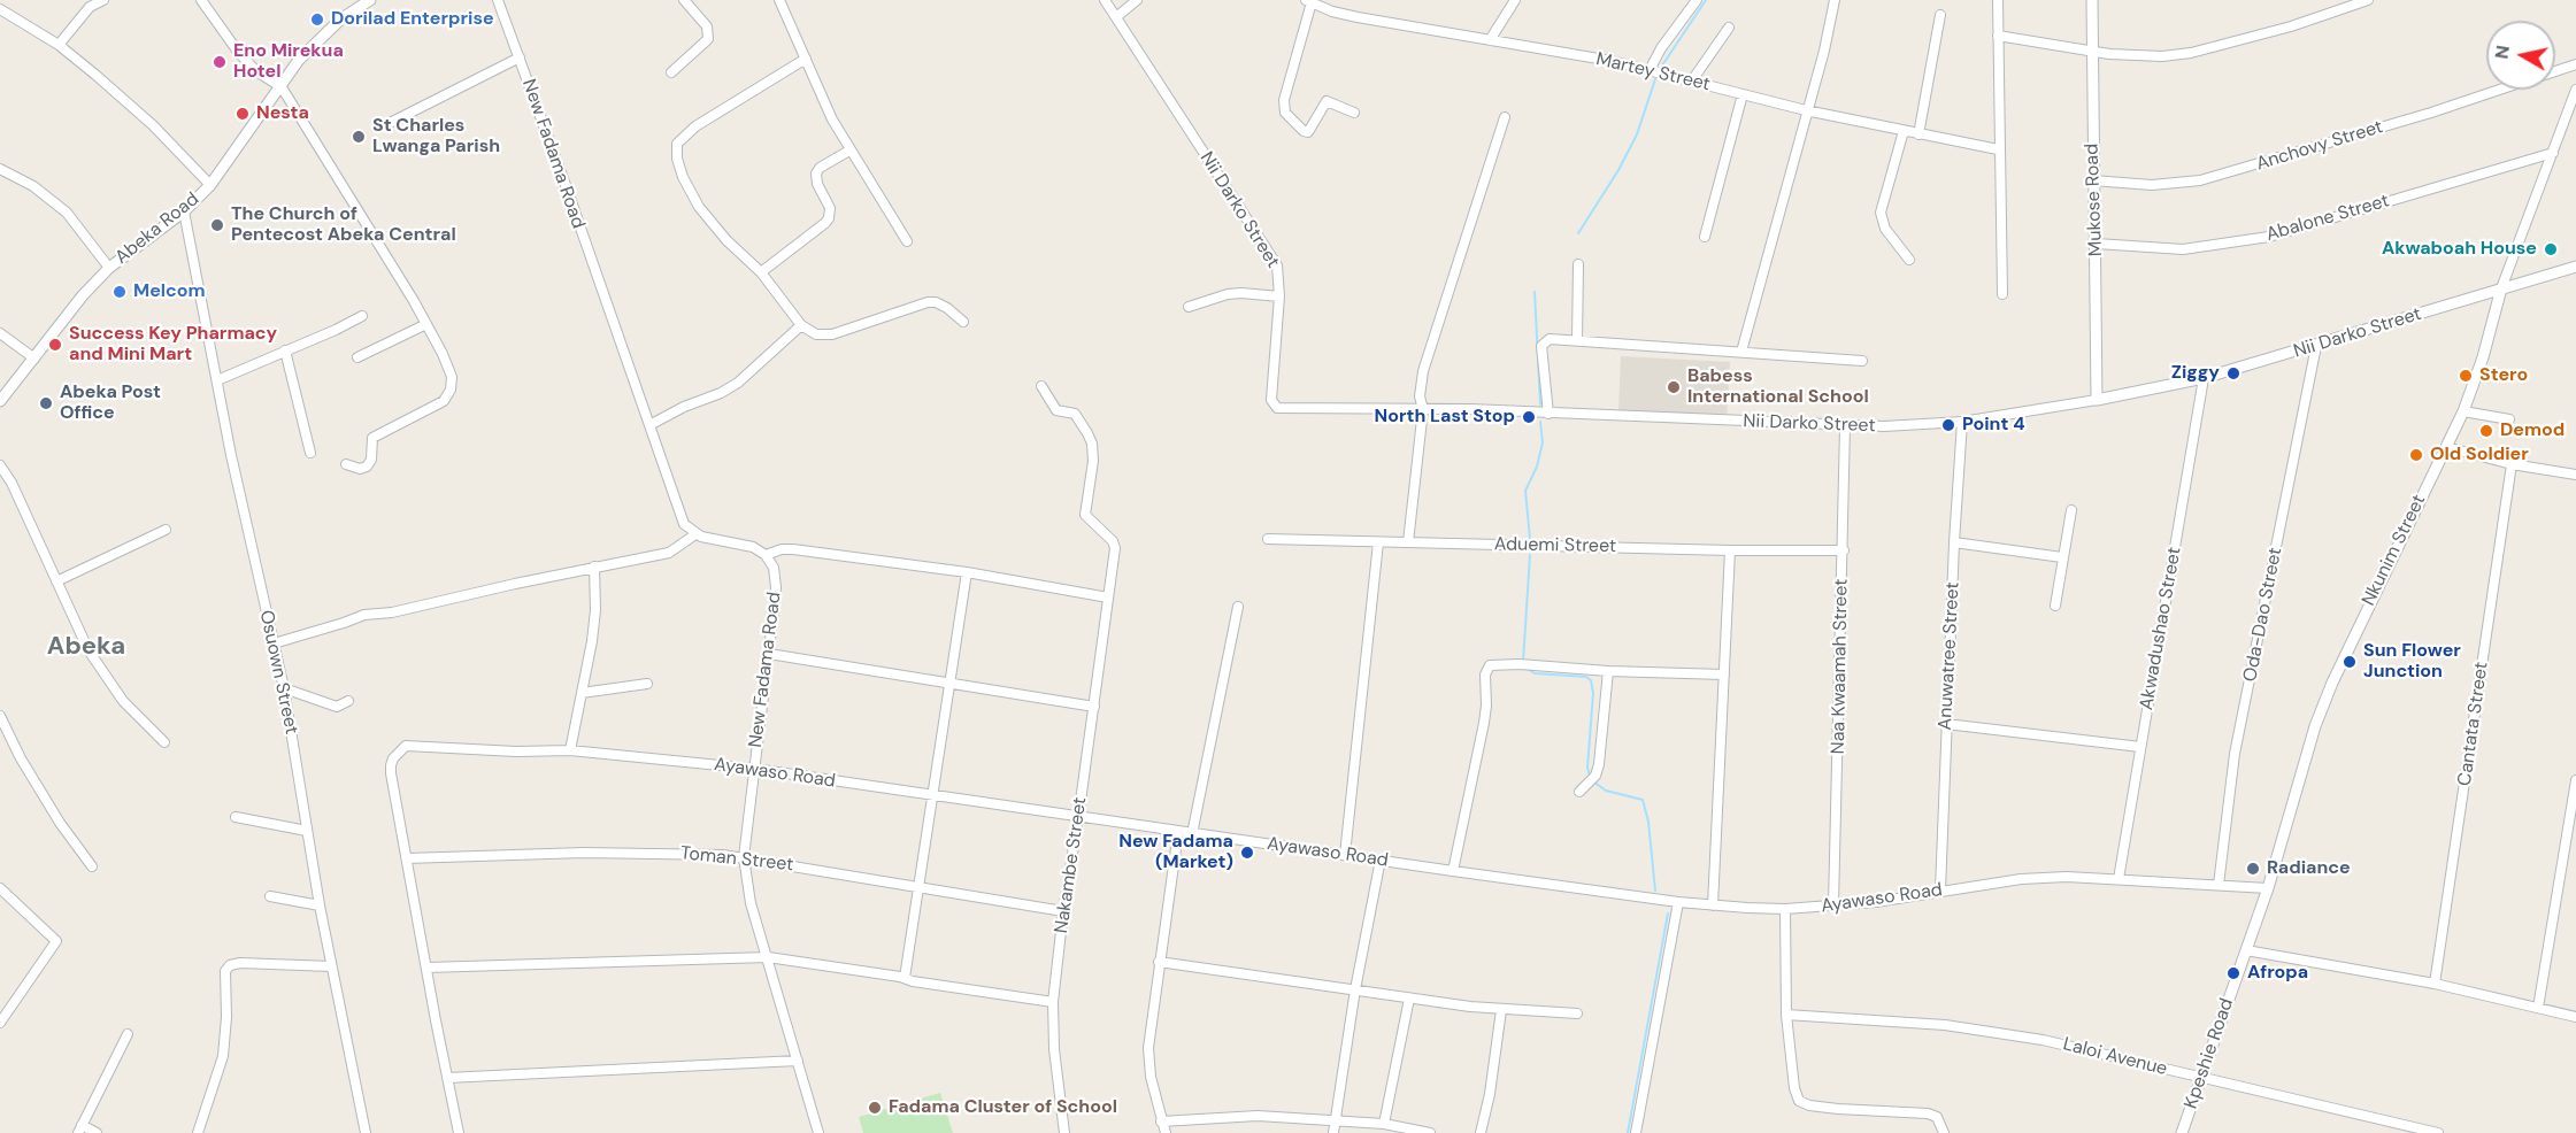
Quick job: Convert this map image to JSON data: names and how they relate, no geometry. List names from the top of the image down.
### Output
{
  "streets": {
    "street": [
      "Martey Street",
      "Anchovy Street",
      "New Fadama Road",
      "Mukose Road",
      "Nii Darko Street",
      "Abalone Street",
      "Abeka Road",
      "Aduemi Street",
      "Nkunim Street",
      "Oda-Dao Street",
      "Akwadushao Street",
      "Anuwatree Street",
      "Naa Kwaamah Street",
      "Osuown Street",
      "Cantata Street",
      "Ayawaso Road",
      "Toman Street",
      "Nakambe Street",
      "Kpeshie Road",
      "Laloi Avenue"
    ]
  },
  "crossings": [
    ["Anchovy Street", "Mukose Road"],
    ["New Fadama Road", "Ayawaso Road"],
    ["New Fadama Road", "Toman Street"],
    ["Mukose Road", "Nii Darko Street"],
    ["Mukose Road", "Abalone Street"],
    ["Nii Darko Street", "Nkunim Street"],
    ["Nii Darko Street", "Oda-Dao Street"],
    ["Nii Darko Street", "Akwadushao Street"],
    ["Nii Darko Street", "Anuwatree Street"],
    ["Nii Darko Street", "Naa Kwaamah Street"],
    ["Abalone Street", "Nkunim Street"],
    ["Abeka Road", "Osuown Street"],
    ["Aduemi Street", "Naa Kwaamah Street"],
    ["Nkunim Street", "Ayawaso Road"],
    ["Nkunim Street", "Kpeshie Road"],
    ["Oda-Dao Street", "Ayawaso Road"],
    ["Akwadushao Street", "Ayawaso Road"],
    ["Anuwatree Street", "Ayawaso Road"],
    ["Naa Kwaamah Street", "Ayawaso Road"],
    ["Ayawaso Road", "Toman Street"],
    ["Ayawaso Road", "Nakambe Street"],
    ["Toman Street", "Nakambe Street"],
    ["Kpeshie Road", "Laloi Avenue"]
  ],
  "districts": ["Abeka"],
  "places": [
    "Dorilad Enterprise",
    "Eno Mirekua Hotel",
    "Nesta",
    "St Charles Lwanga Parish",
    "The Church of Pentecost Abeka Central",
    "Akwaboah House",
    "Melcom",
    "Success Key Pharmacy and Mini Mart",
    "Ziggy",
    "Stero",
    "Babess International School",
    "Abeka Post Office",
    "North Last Stop",
    "Point 4",
    "Demod",
    "Old Soldier",
    "Sun Flower Junction",
    "New Fadama (Market)",
    "Radiance",
    "Afropa",
    "Fadama Cluster of School"
  ],
  "north": "left"
}
